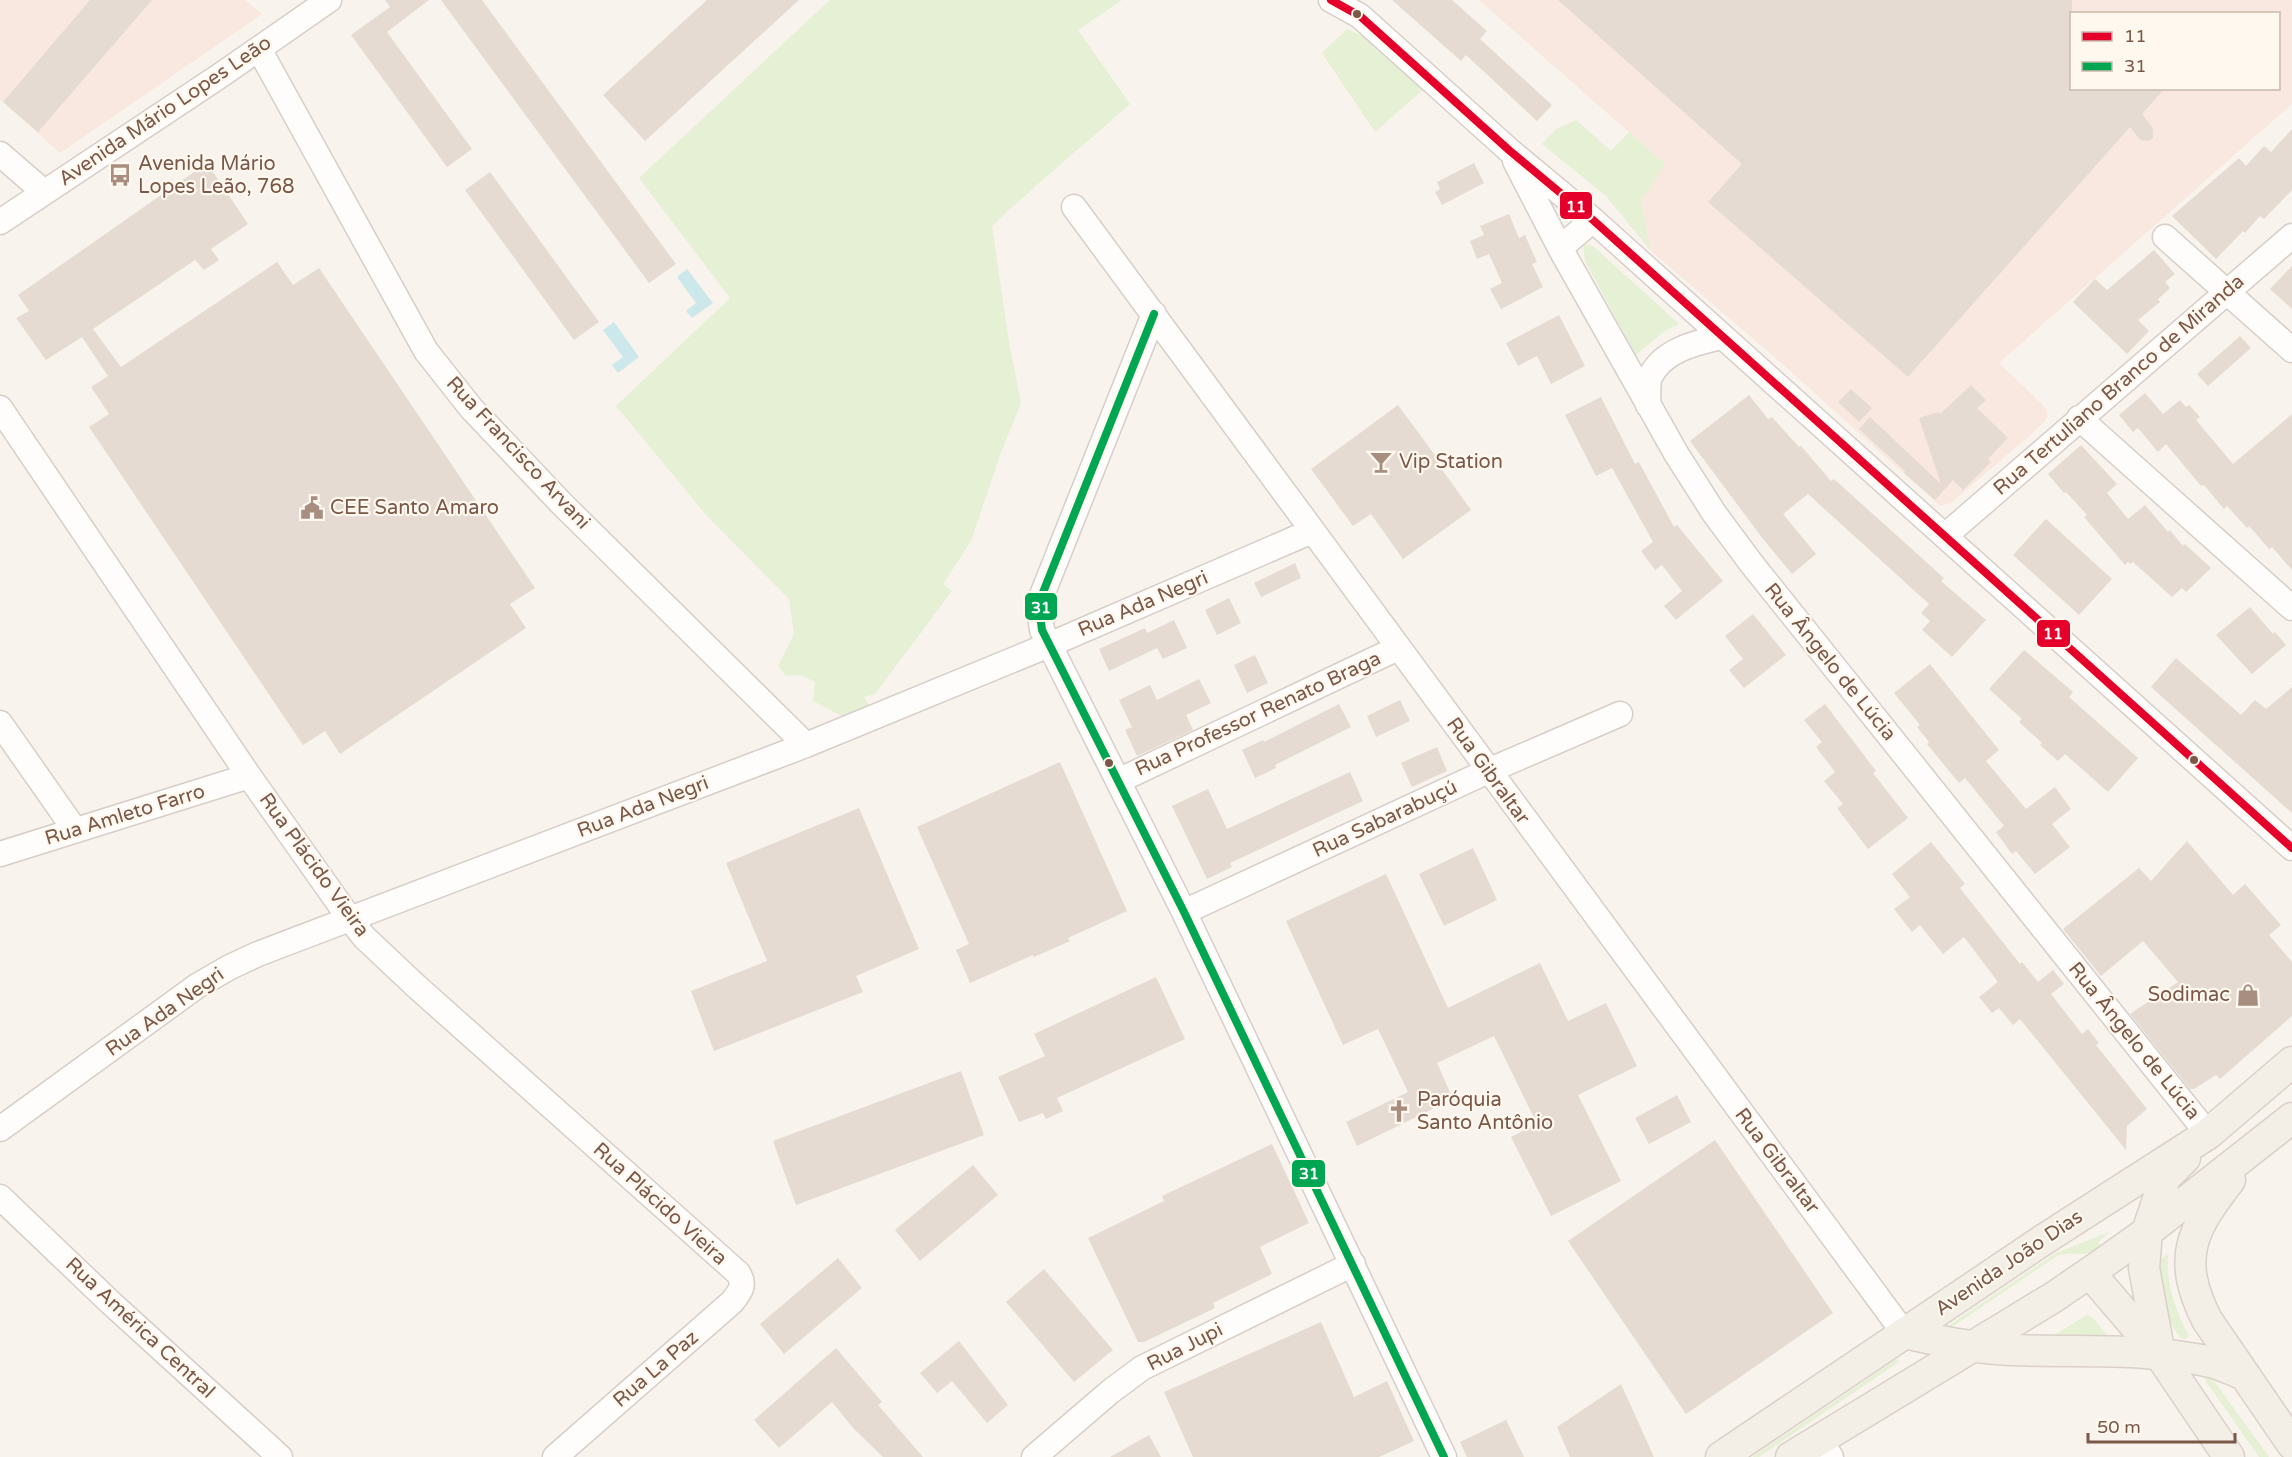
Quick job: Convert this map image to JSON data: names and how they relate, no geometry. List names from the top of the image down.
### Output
{
  "streets": {
    "main road": ["Avenida João Dias"],
    "street": [
      "Avenida Mário Lopes Leão",
      "Rua Tertuliano Branco de Miranda",
      "Rua Francisco Arvani",
      "Rua Ada Negri",
      "Rua Ângelo de Lúcia",
      "Rua Professor Renato Braga",
      "Rua Gibraltar",
      "Rua Amleto Farro",
      "Rua Sabarabuçú",
      "Rua Plácido Vieira",
      "Rua América Central",
      "Rua Jupi",
      "Rua La Paz"
    ]
  },
  "crossings": [
    ["Avenida Mário Lopes Leão", "Rua Francisco Arvani"],
    ["Rua Francisco Arvani", "Rua Ada Negri"],
    ["Rua Ada Negri", "Rua Gibraltar"],
    ["Rua Ada Negri", "Rua Plácido Vieira"],
    ["Rua Ângelo de Lúcia", "Avenida João Dias"],
    ["Rua Professor Renato Braga", "Rua Gibraltar"],
    ["Rua Gibraltar", "Rua Sabarabuçú"],
    ["Rua Gibraltar", "Avenida João Dias"],
    ["Rua Amleto Farro", "Rua Plácido Vieira"],
    ["Rua Plácido Vieira", "Rua La Paz"]
  ],
  "places": {
    "bus stop": ["Avenida Mário Lopes Leão, 768"],
    "bar": ["Vip Station"],
    "public building": ["CEE Santo Amaro"],
    "shop": ["Sodimac"],
    "church": ["Paróquia Santo Antônio"]
  },
  "lines": ["transit line 11", "transit line 31"],
  "legend": ["11", "31"],
  "scale_bar": "50 m"
}
